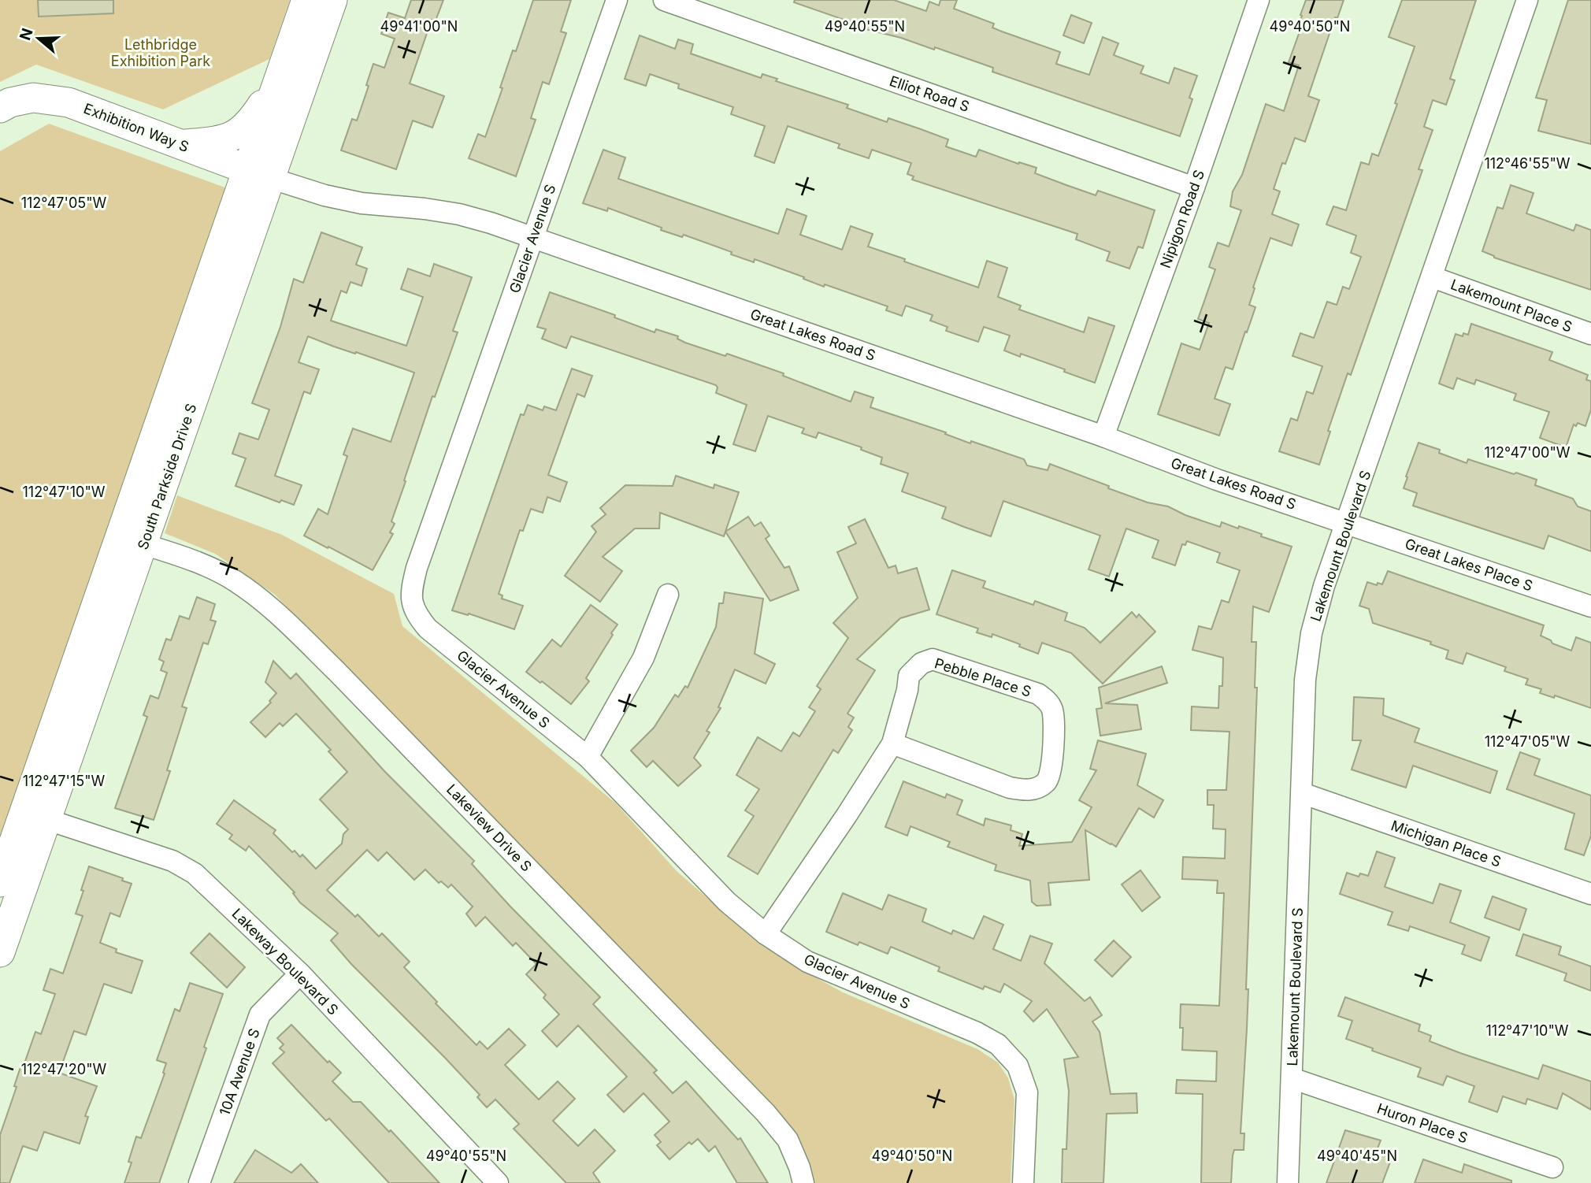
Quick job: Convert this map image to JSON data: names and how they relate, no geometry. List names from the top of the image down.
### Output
{
  "streets": {
    "main road": ["Exhibition Way S", "South Parkside Drive S"],
    "street": [
      "Elliot Road S",
      "Nipigon Road S",
      "Glacier Avenue S",
      "Lakemount Place S",
      "Great Lakes Road S",
      "Lakemount Boulevard S",
      "Great Lakes Place S",
      "Pebble Place S",
      "Lakeview Drive S",
      "Michigan Place S",
      "Lakeway Boulevard S",
      "10A Avenue S",
      "Huron Place S"
    ]
  },
  "crossings": [
    ["Elliot Road S", "Nipigon Road S"],
    ["Exhibition Way S", "Great Lakes Road S"],
    ["Exhibition Way S", "South Parkside Drive S"],
    ["Nipigon Road S", "Great Lakes Road S"],
    ["Glacier Avenue S", "Great Lakes Road S"],
    ["Glacier Avenue S", "Pebble Place S"],
    ["Lakemount Place S", "Lakemount Boulevard S"],
    ["Great Lakes Road S", "South Parkside Drive S"],
    ["Great Lakes Road S", "Lakemount Boulevard S"],
    ["Great Lakes Road S", "Great Lakes Place S"],
    ["South Parkside Drive S", "Lakeview Drive S"],
    ["South Parkside Drive S", "Lakeway Boulevard S"],
    ["Lakemount Boulevard S", "Great Lakes Place S"],
    ["Lakemount Boulevard S", "Michigan Place S"],
    ["Lakemount Boulevard S", "Huron Place S"],
    ["Lakeway Boulevard S", "10A Avenue S"]
  ],
  "parks": ["Lethbridge Exhibition Park"],
  "north": "left",
  "coordinates": [
    "49°41'00\"N",
    "49°40'55\"N",
    "49°40'50\"N",
    "112°46'55\"W",
    "112°47'05\"W",
    "112°47'00\"W",
    "112°47'10\"W",
    "112°47'15\"W",
    "112°47'20\"W",
    "49°40'45\"N"
  ]
}
